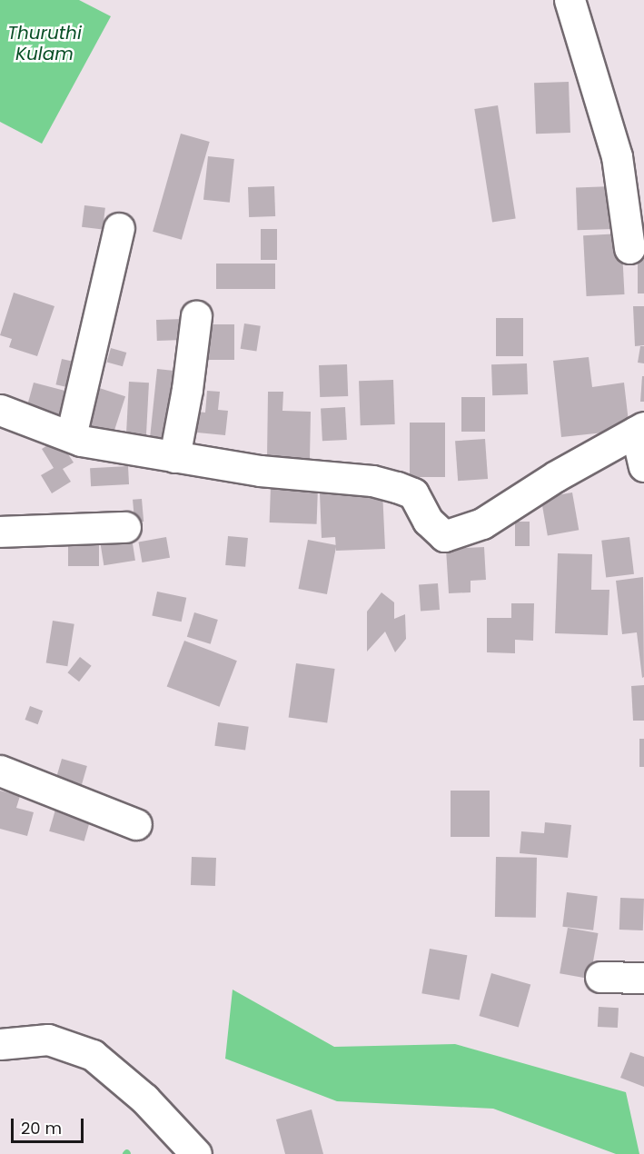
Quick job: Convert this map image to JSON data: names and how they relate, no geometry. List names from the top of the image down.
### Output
{
  "water": ["Thuruthi Kulam"],
  "scale_bar": "20 m"
}
